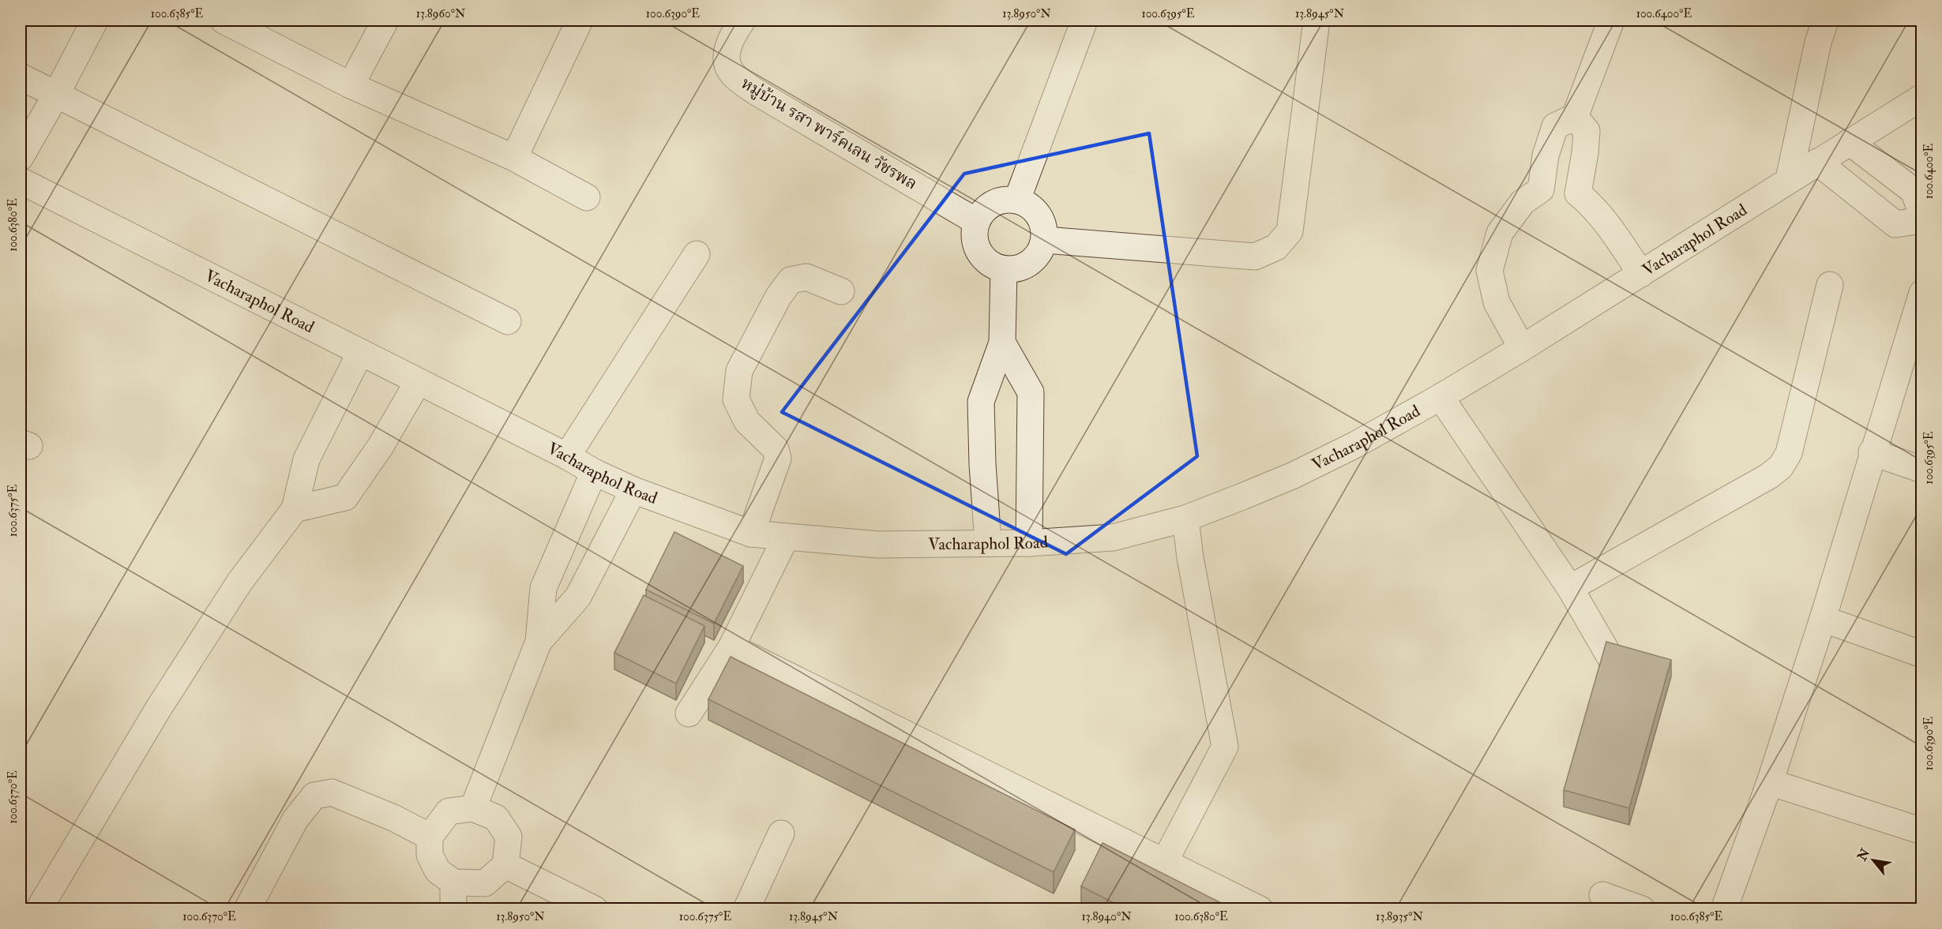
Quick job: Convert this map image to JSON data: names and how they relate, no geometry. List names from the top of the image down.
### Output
{
  "streets": {
    "street": ["หมู่บ้าน รสา พาร์คเลน วัชรพล", "Vacharaphol Road"]
  },
  "north": "top left",
  "coordinates": [
    "100.6385°E",
    "13.8960°N",
    "100.6390°E",
    "13.8950°N",
    "100.6395°E",
    "13.8945°N",
    "100.6400°E",
    "100.6380°E",
    "100.6375°E",
    "100.6370°E",
    "13.8940°N",
    "13.8935°N"
  ]
}
